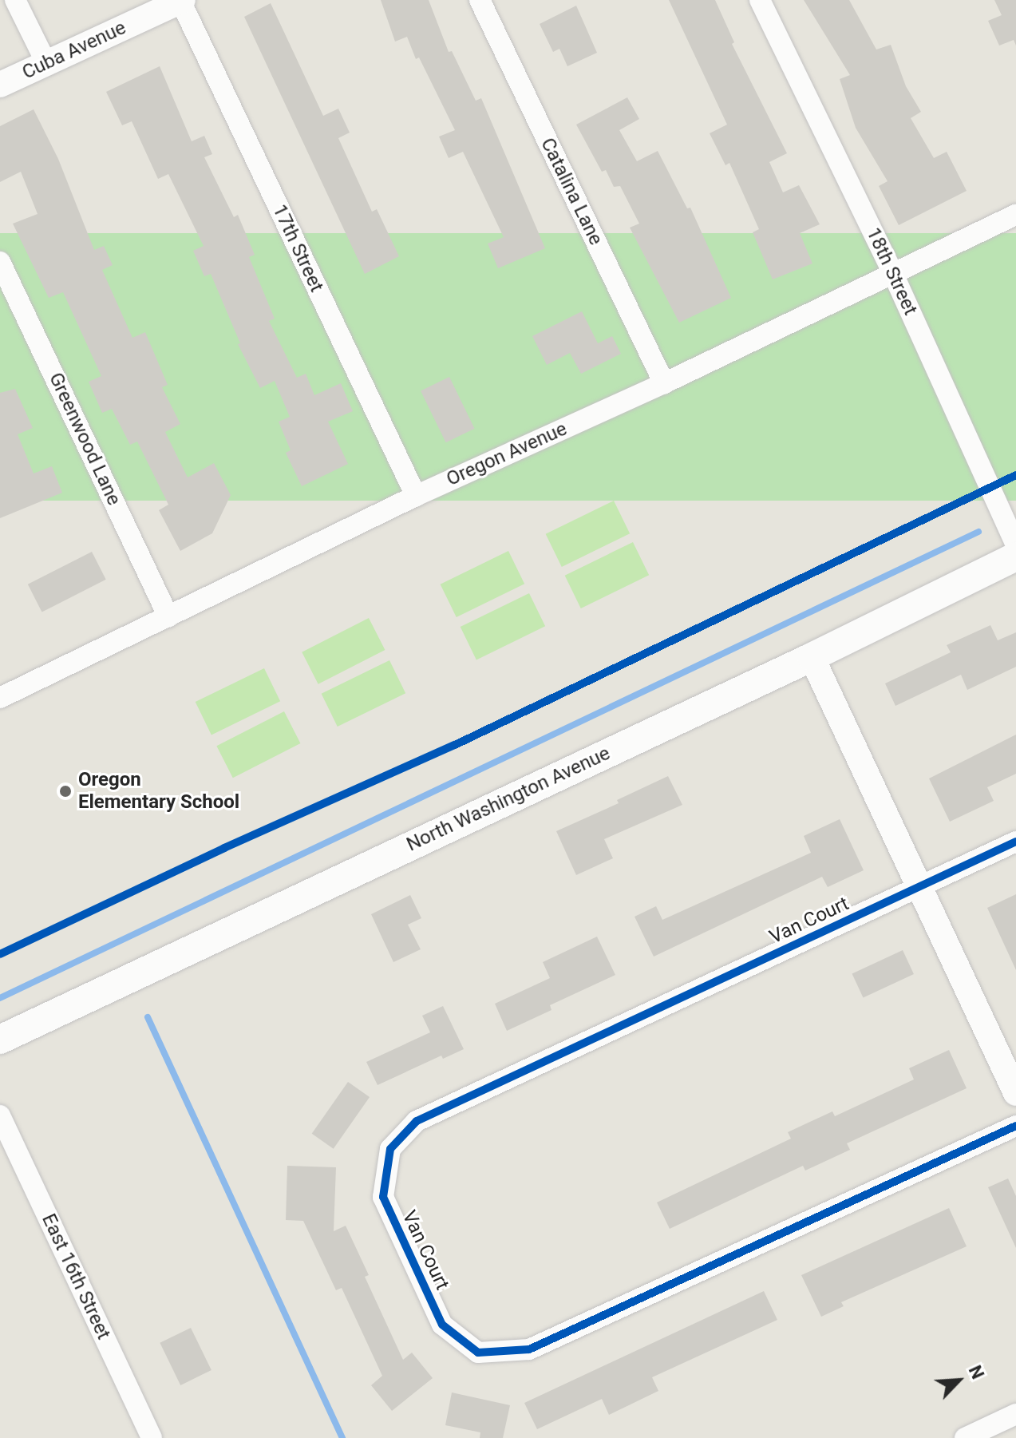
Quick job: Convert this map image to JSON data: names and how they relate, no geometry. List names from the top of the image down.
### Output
{
  "streets": {
    "main road": ["North Washington Avenue"],
    "street": [
      "Cuba Avenue",
      "Catalina Lane",
      "17th Street",
      "18th Street",
      "Greenwood Lane",
      "Oregon Avenue",
      "Van Court",
      "East 16th Street"
    ]
  },
  "crossings": [
    ["Cuba Avenue", "17th Street"],
    ["Catalina Lane", "Oregon Avenue"],
    ["17th Street", "Oregon Avenue"],
    ["18th Street", "Oregon Avenue"],
    ["Greenwood Lane", "Oregon Avenue"]
  ],
  "places": ["Oregon Elementary School"],
  "north": "top right"
}
